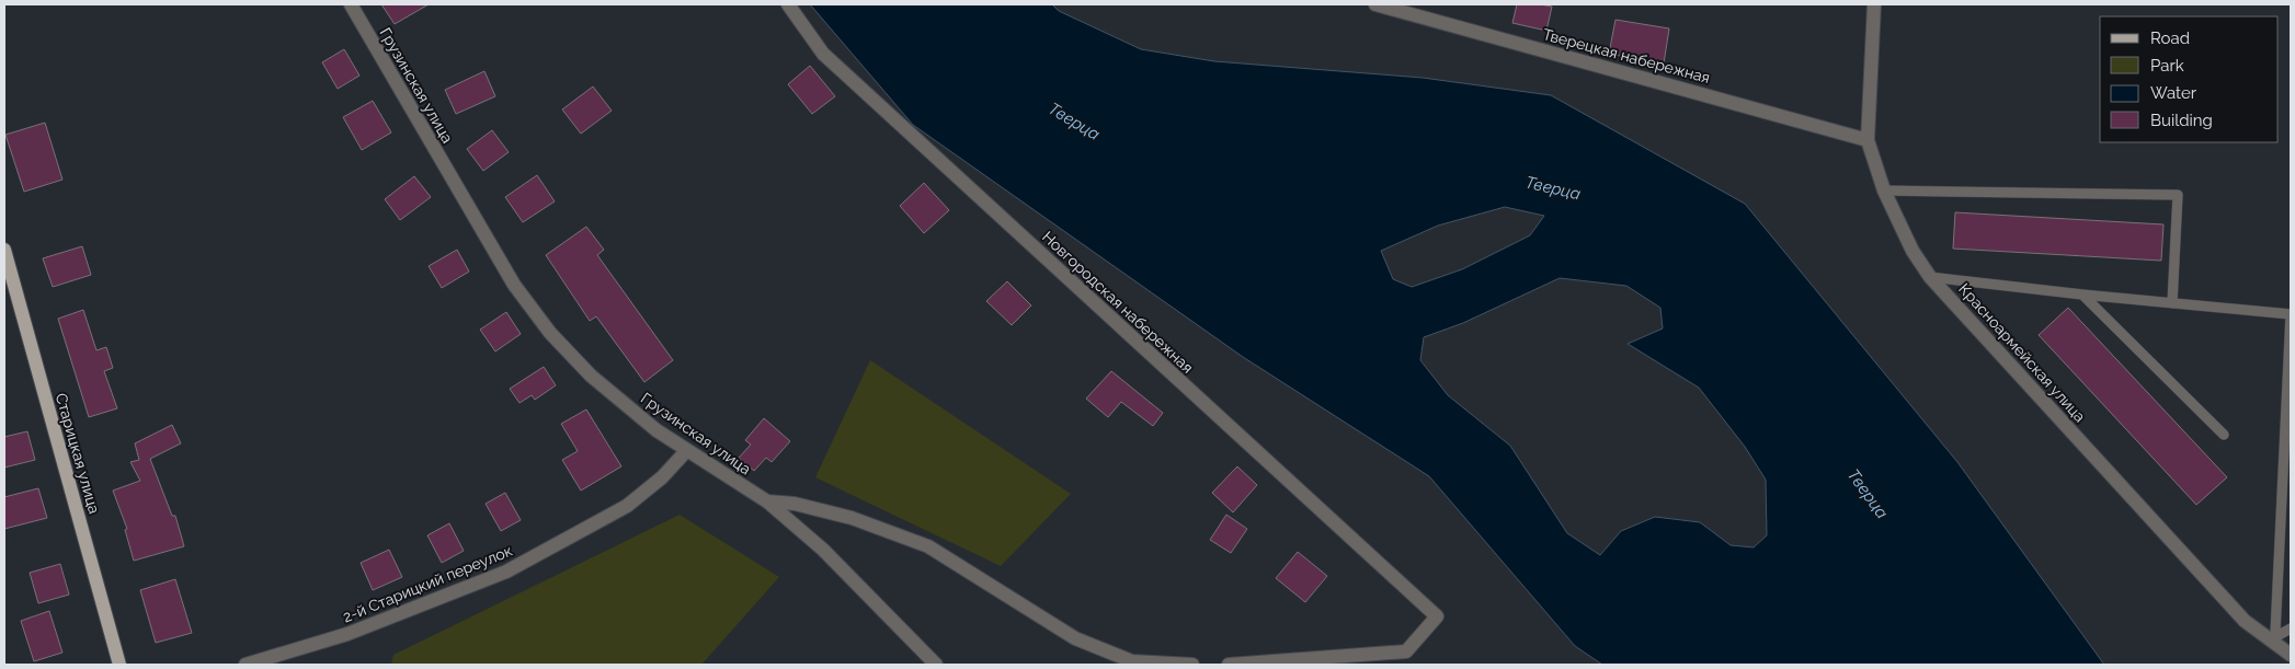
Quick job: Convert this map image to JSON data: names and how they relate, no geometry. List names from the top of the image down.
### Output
{
  "streets": {
    "main road": ["Старицкая улица"],
    "street": [
      "Тверецкая набережная",
      "Грузинская улица",
      "Новгородская набережная",
      "Красноармейская улица",
      "2-й Старицкий переулок"
    ]
  },
  "crossings": [
    ["Тверецкая набережная", "Красноармейская улица"],
    ["Грузинская улица", "2-й Старицкий переулок"]
  ],
  "water": ["Тверца"],
  "legend": [
    "Road",
    "Park",
    "Water",
    "Building"
  ]
}
